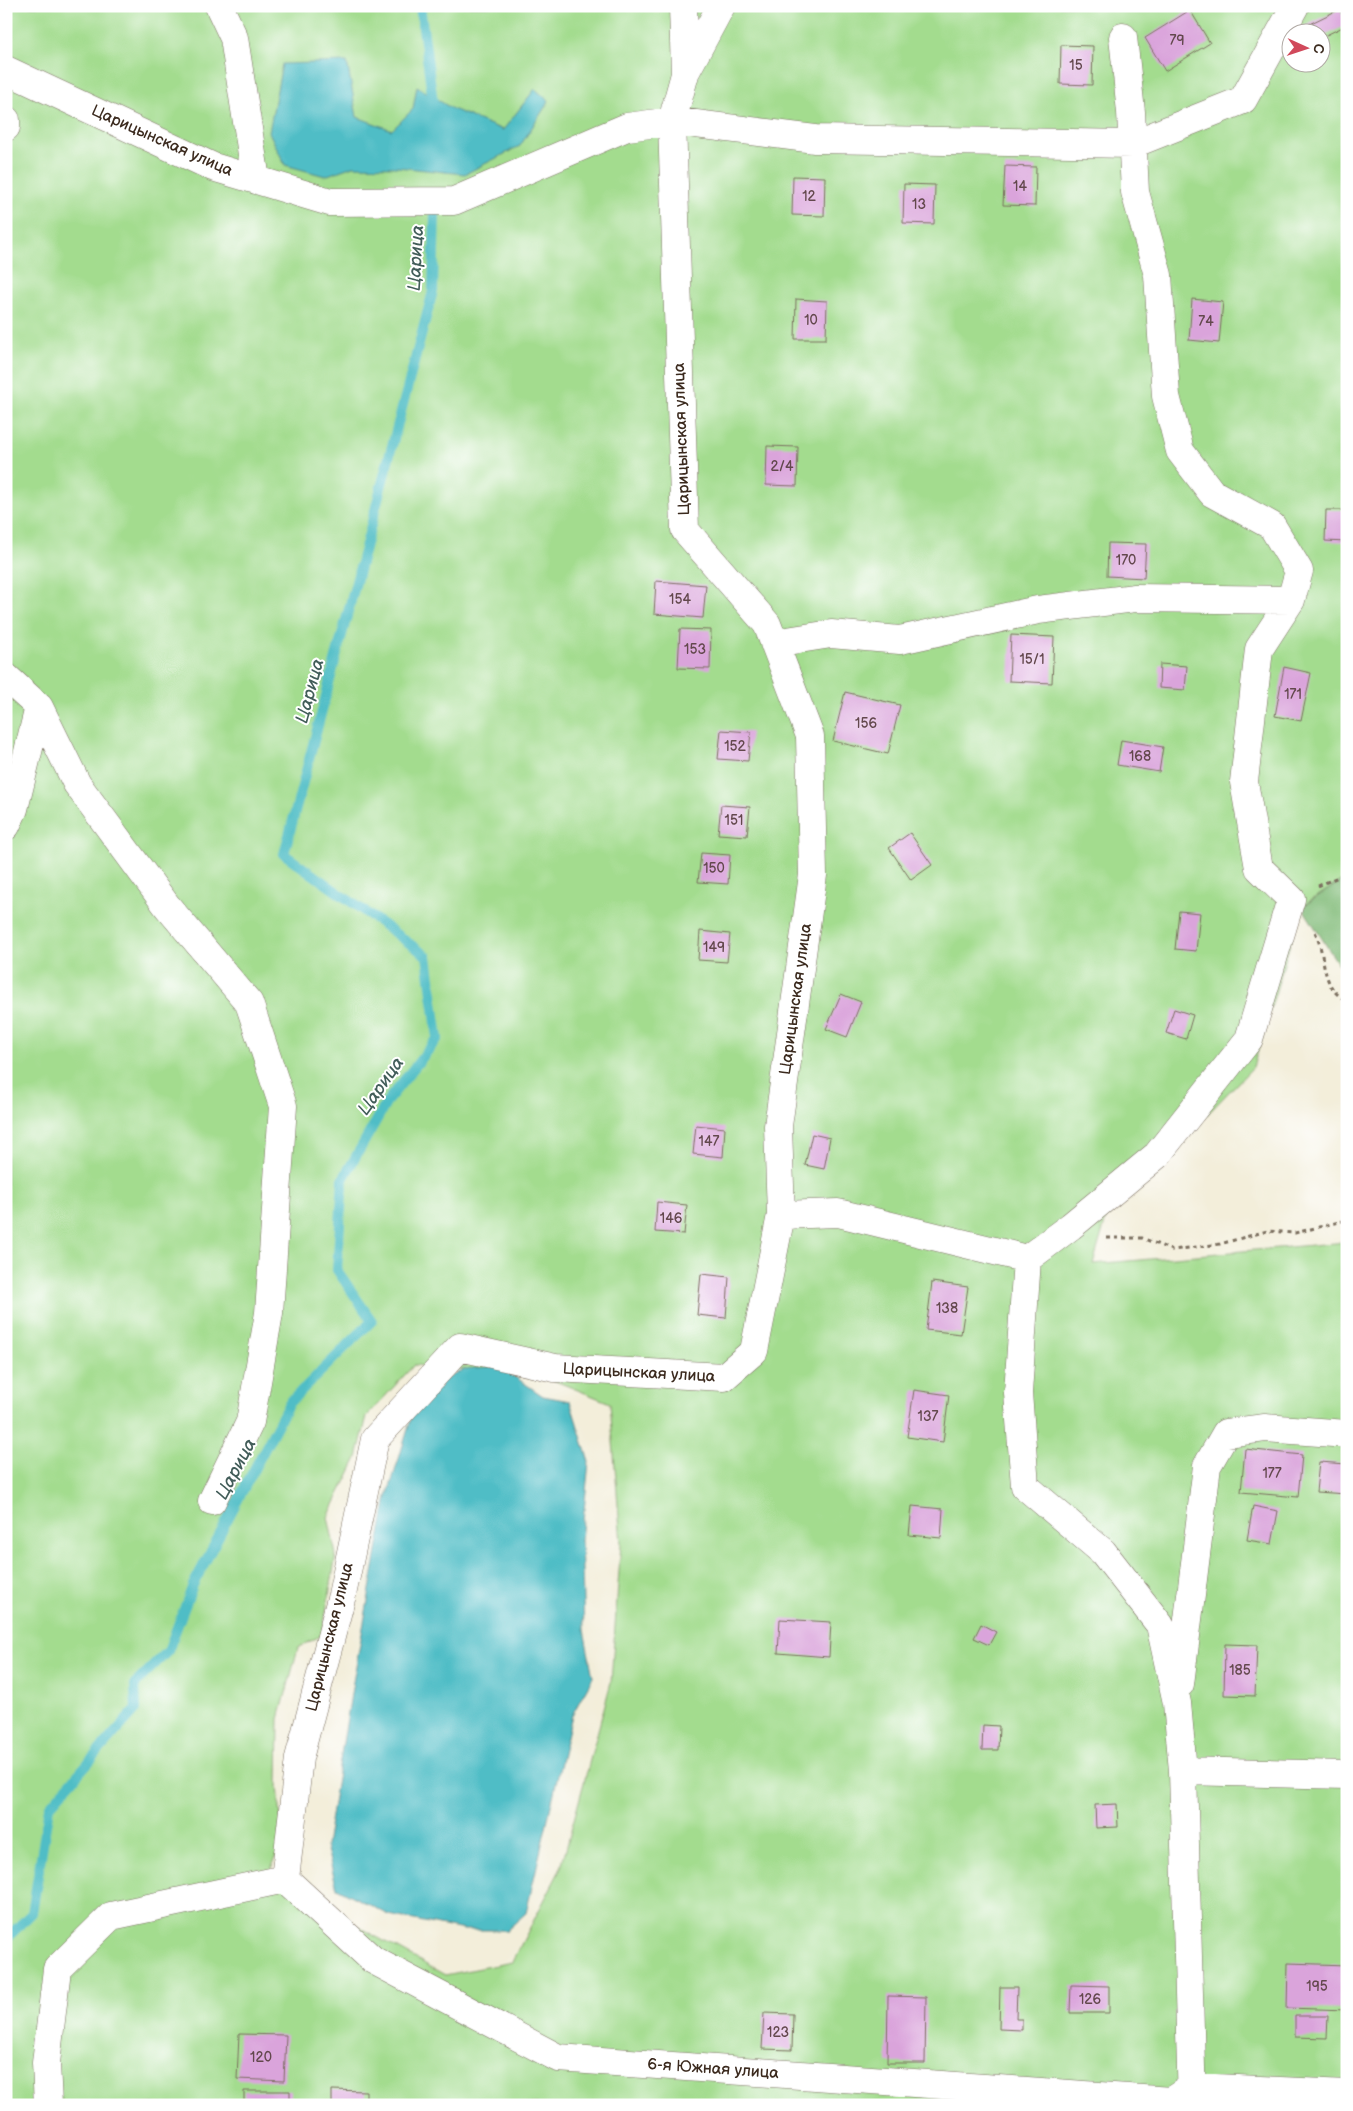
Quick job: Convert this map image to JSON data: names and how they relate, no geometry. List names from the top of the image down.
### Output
{
  "streets": {
    "street": ["Царицынская улица", "6-я Южная улица"]
  },
  "crossings": [
    ["Царицынская улица", "6-я Южная улица"]
  ],
  "water": ["Царица"],
  "house_numbers": [
    "79",
    "15",
    "14",
    "12",
    "13",
    "10",
    "74",
    "2/4",
    "170",
    "154",
    "153",
    "15/1",
    "171",
    "156",
    "152",
    "168",
    "151",
    "150",
    "149",
    "147",
    "146",
    "138",
    "137",
    "177",
    "185",
    "195",
    "126",
    "123",
    "120"
  ],
  "north": "right"
}
